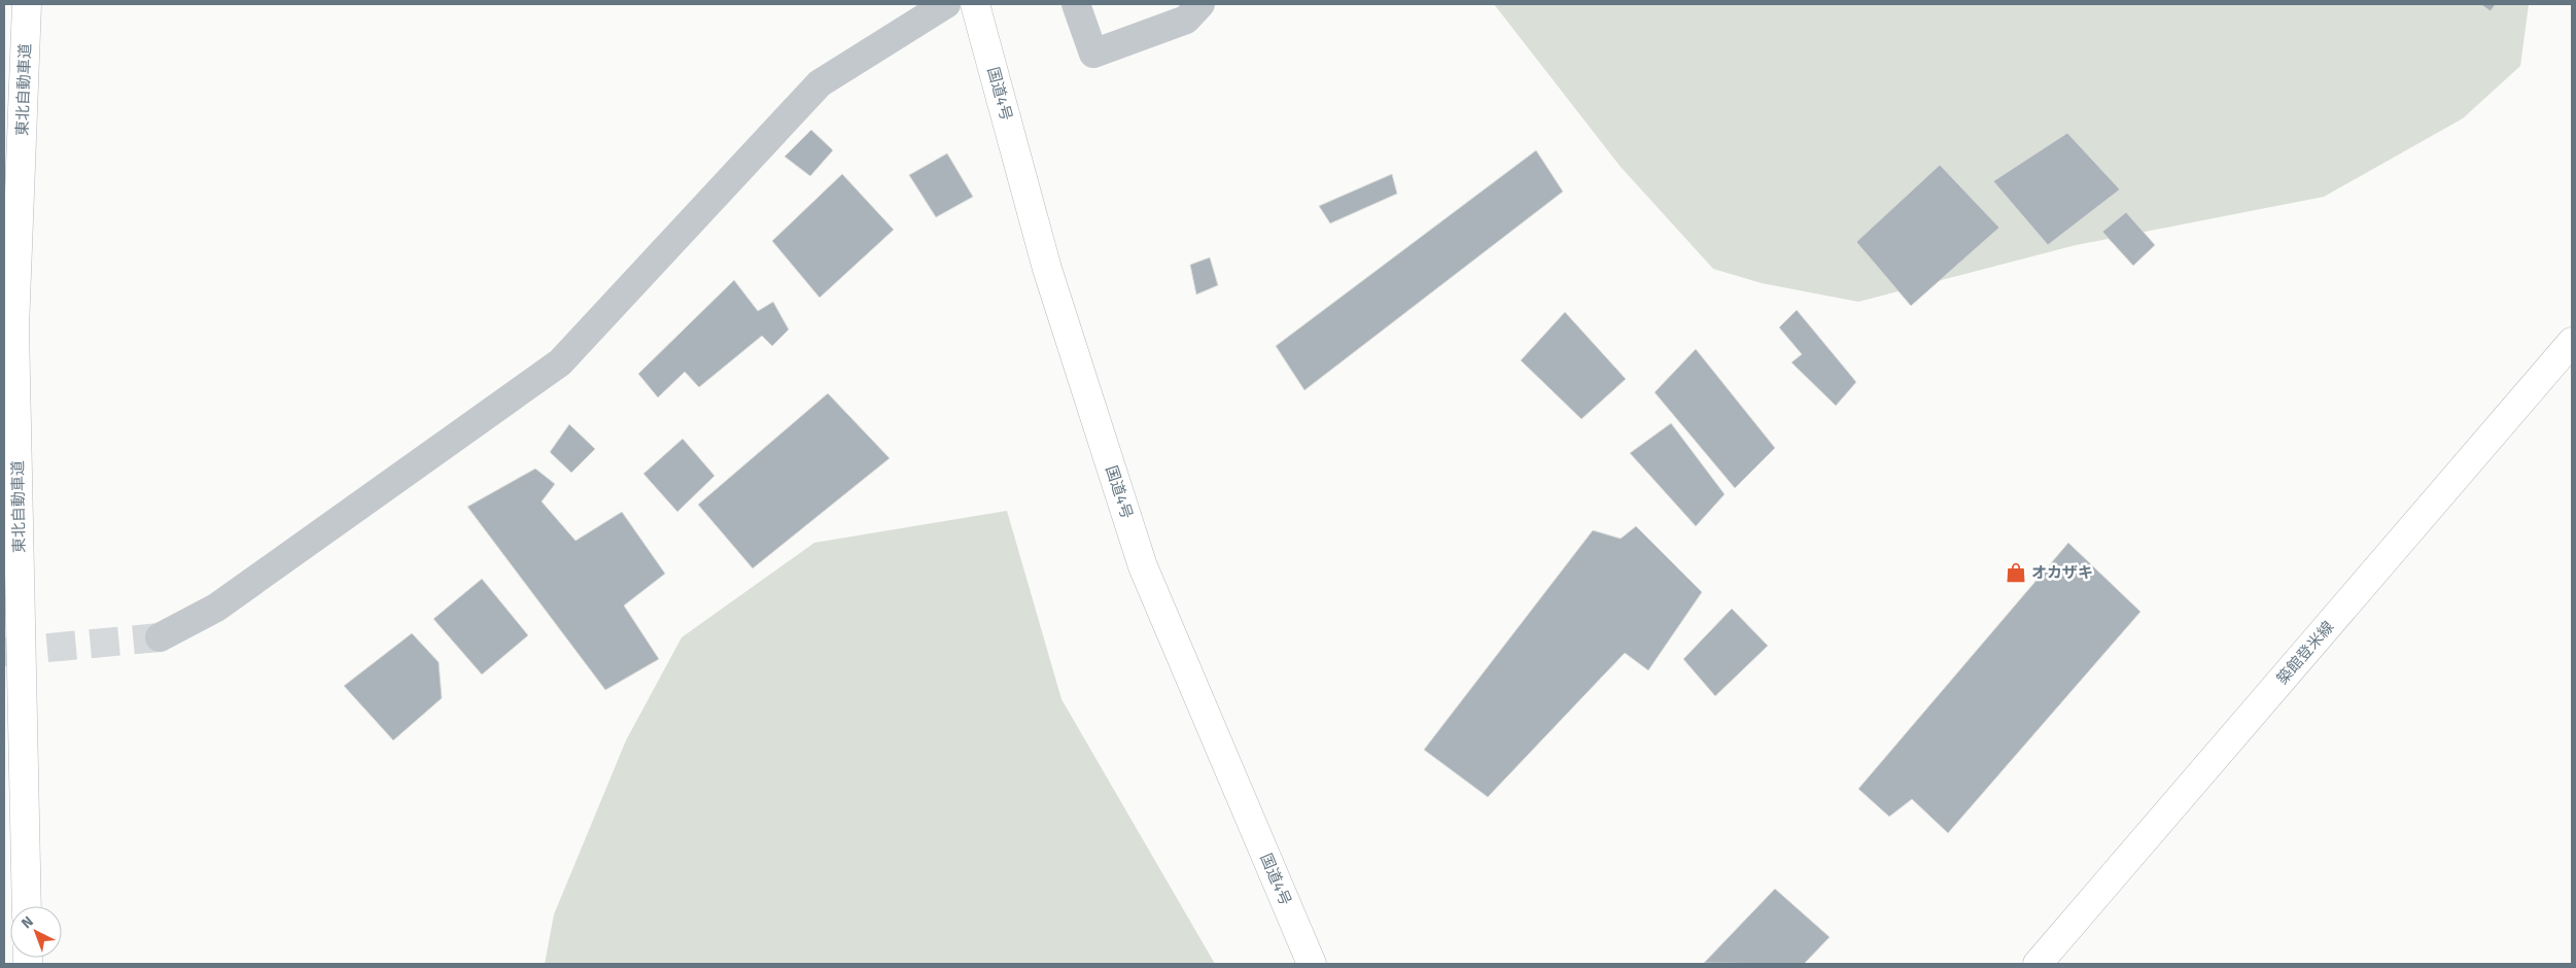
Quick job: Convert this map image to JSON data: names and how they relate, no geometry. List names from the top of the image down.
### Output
{
  "streets": {
    "main road": ["東北自動車道", "国道4号", "築館登米線"]
  },
  "places": {
    "shop": ["オカザキ"]
  },
  "north": "top left"
}
